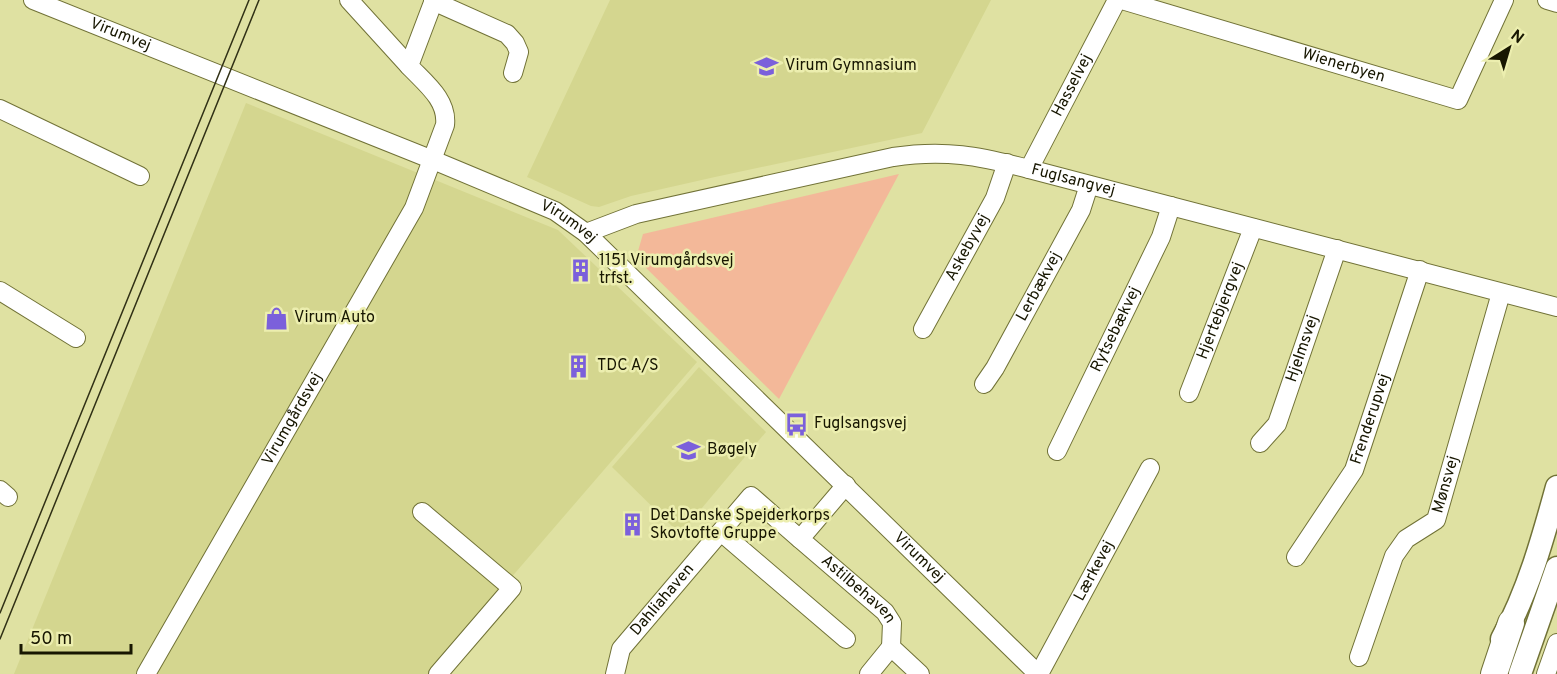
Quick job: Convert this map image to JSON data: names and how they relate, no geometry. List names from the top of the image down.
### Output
{
  "streets": {
    "street": [
      "Virumvej",
      "Wienerbyen",
      "Hasselvej",
      "Fuglsangvej",
      "Askebyvej",
      "Lerbækvej",
      "Hjertebjergvej",
      "Rytsebækvej",
      "Hjelmsvej",
      "Virumgårdsvej",
      "Frenderupvej",
      "Mønsvej",
      "Lærkevej",
      "Astilbehaven",
      "Dahliahaven"
    ]
  },
  "crossings": [
    ["Virumvej", "Fuglsangvej"],
    ["Virumvej", "Virumgårdsvej"],
    ["Virumvej", "Lærkevej"],
    ["Hasselvej", "Fuglsangvej"],
    ["Fuglsangvej", "Askebyvej"],
    ["Fuglsangvej", "Lerbækvej"],
    ["Fuglsangvej", "Hjertebjergvej"],
    ["Fuglsangvej", "Rytsebækvej"],
    ["Fuglsangvej", "Hjelmsvej"],
    ["Fuglsangvej", "Frenderupvej"],
    ["Fuglsangvej", "Mønsvej"],
    ["Astilbehaven", "Dahliahaven"]
  ],
  "places": {
    "school or university": ["Virum Gymnasium", "Bøgely"],
    "building": ["1151 Virumgårdsvej trfst.", "TDC A/S", "Det Danske Spejderkorps Skovtofte Gruppe"],
    "shop": ["Virum Auto"],
    "bus stop": ["Fuglsangsvej"]
  },
  "scale_bar": "50 m",
  "north": "top right"
}
